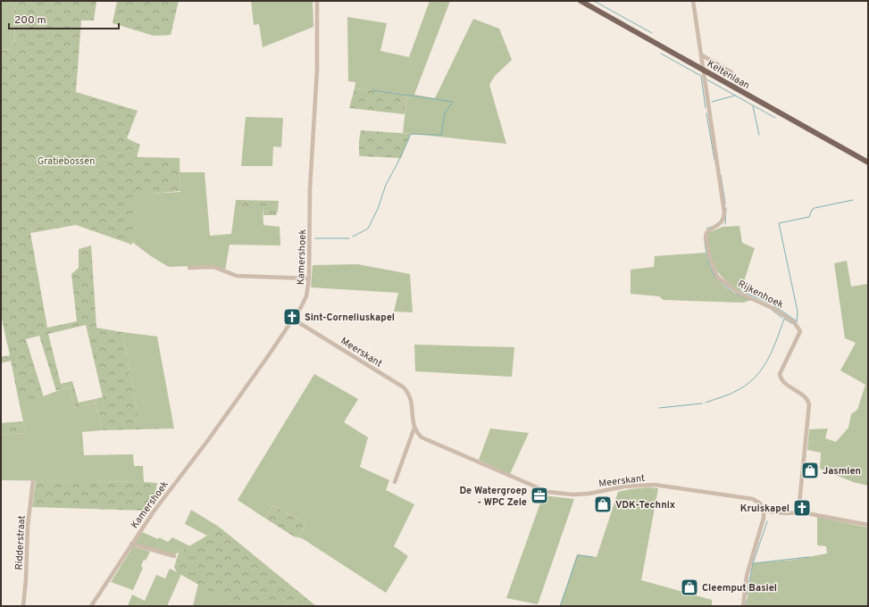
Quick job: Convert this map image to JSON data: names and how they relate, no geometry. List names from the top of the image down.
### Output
{
  "streets": {
    "main road": ["Keltenlaan"],
    "street": [
      "Kamershoek",
      "Rijkenhoek",
      "Meerskant",
      "Ridderstraat"
    ]
  },
  "crossings": [
    ["Keltenlaan", "Rijkenhoek"],
    ["Kamershoek", "Meerskant"]
  ],
  "parks": ["Gratiebossen"],
  "places": {
    "church": ["Sint-Corneliuskapel", "Kruiskapel"],
    "shop": ["Jasmien", "VDK-Technix", "Cleemput Basiel"],
    "office": ["De Watergroep - WPC Zele"]
  },
  "scale_bar": "200 m"
}
